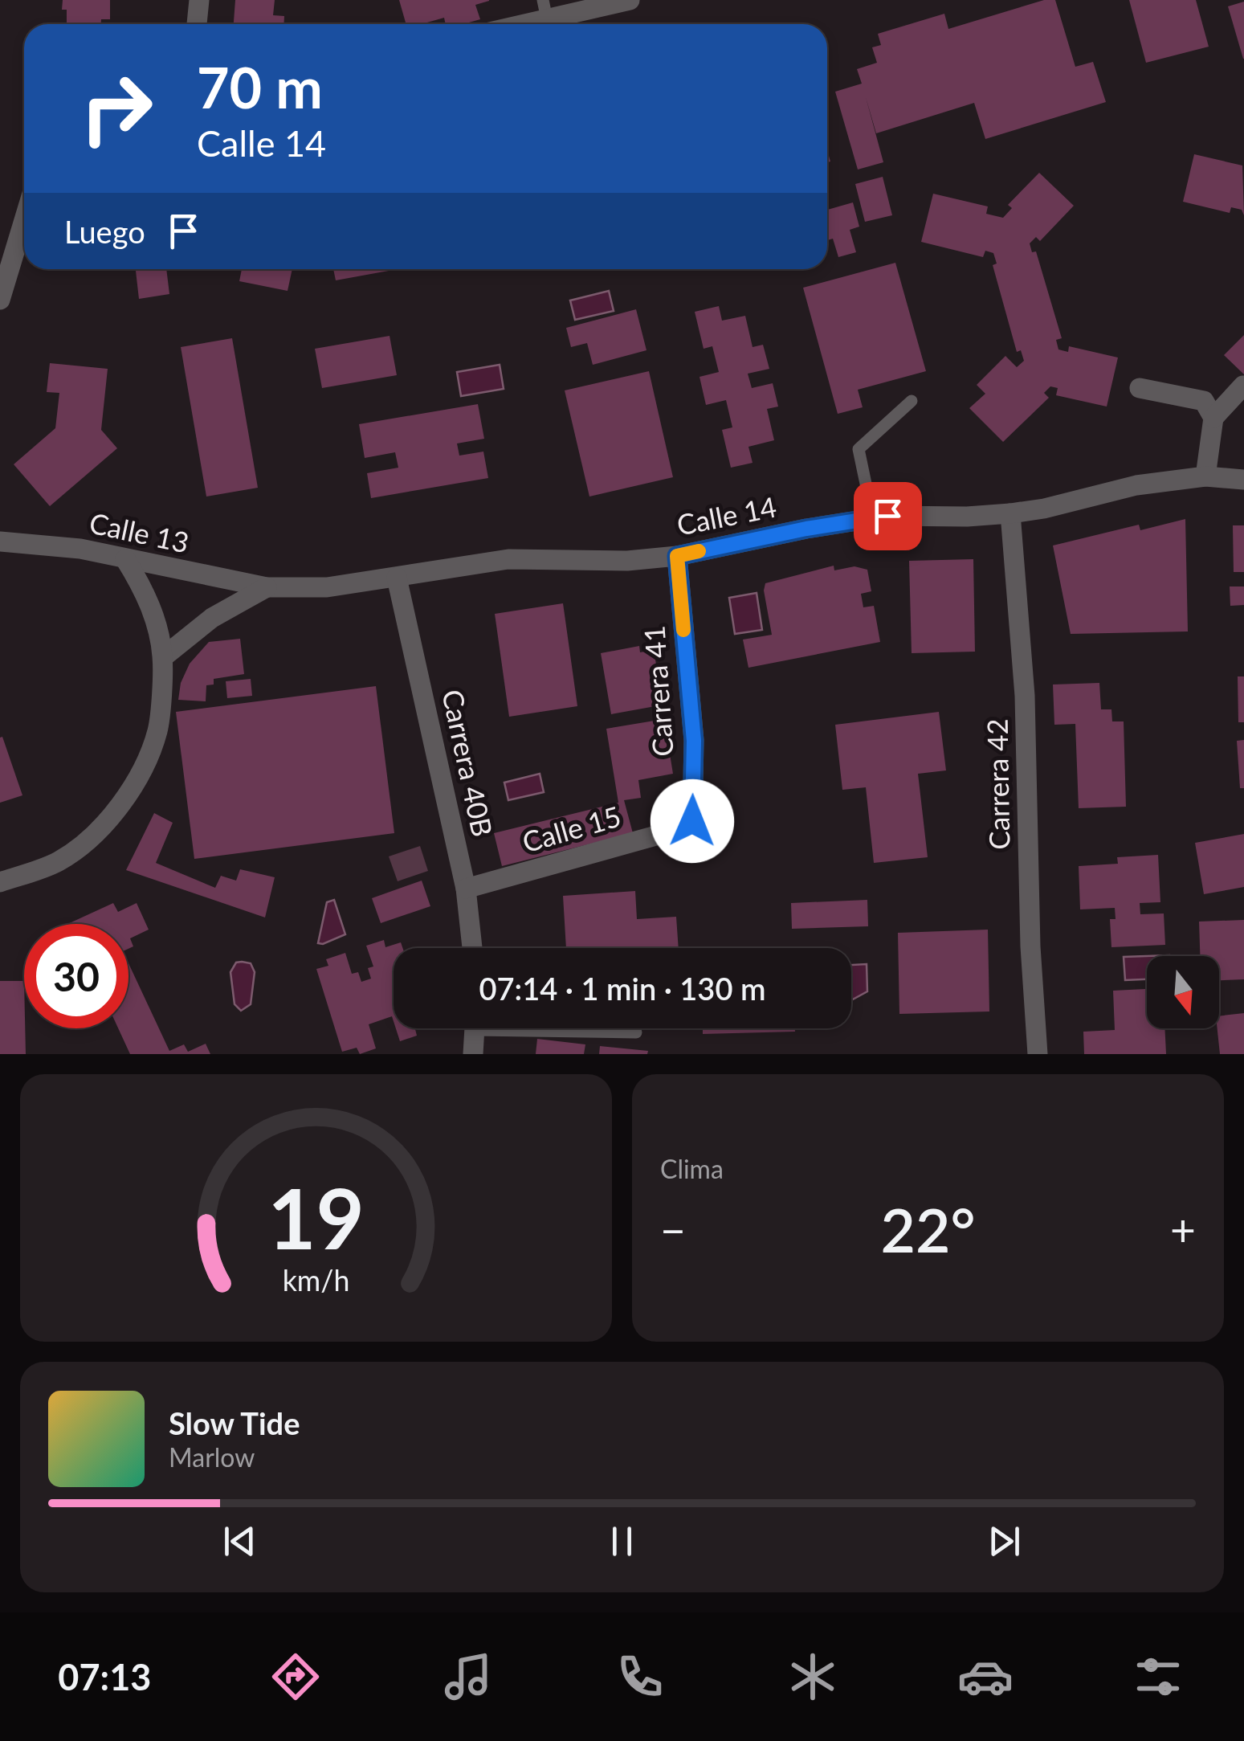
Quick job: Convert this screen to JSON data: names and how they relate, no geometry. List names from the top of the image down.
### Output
{
  "streets": {
    "street": [
      "Calle 14",
      "Calle 13",
      "Carrera 41",
      "Carrera 40B",
      "Carrera 42",
      "Calle 15"
    ]
  },
  "crossings": [
    ["Calle 14", "Calle 13"],
    ["Calle 14", "Carrera 41"],
    ["Calle 14", "Carrera 40B"],
    ["Calle 14", "Carrera 42"],
    ["Carrera 41", "Calle 15"],
    ["Carrera 40B", "Calle 15"]
  ],
  "north": "bottom",
  "page": {
    "turn": ["70 m", "Calle 14"],
    "then": "Luego",
    "limit": "30",
    "trip": "07:14 · 1 min · 130 m",
    "tile": "Clima",
    "heat": ["−", "22°", "+"],
    "song": ["Slow Tide", "Marlow"],
    "tabs": "07:13",
    "gauge": ["19", "km/h"]
  }
}
